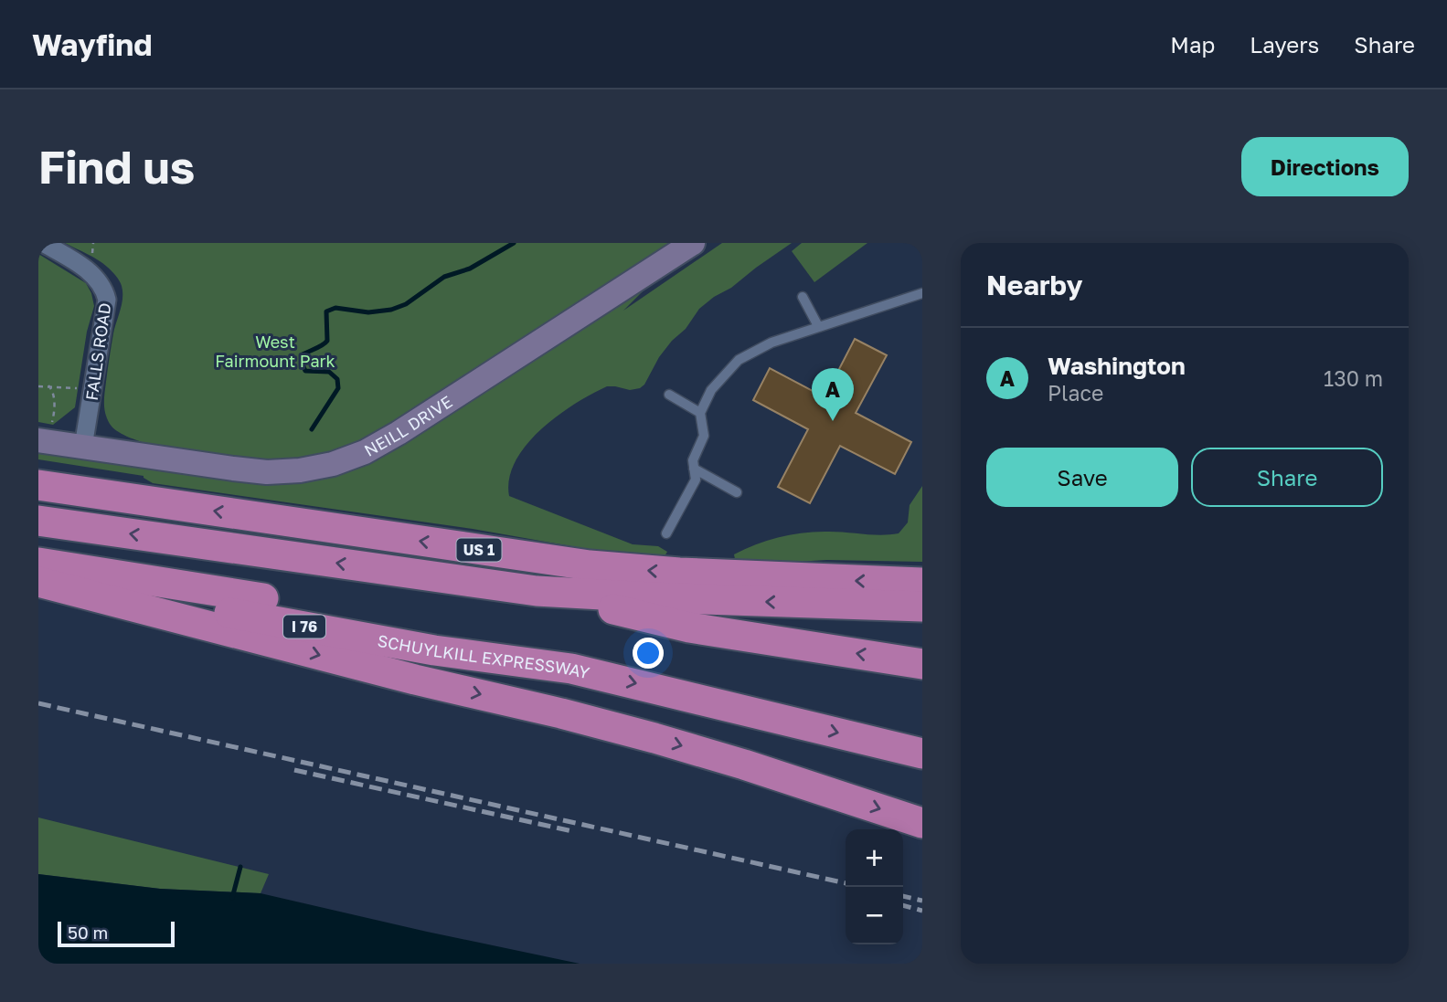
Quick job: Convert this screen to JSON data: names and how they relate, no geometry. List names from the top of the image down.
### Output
{
  "streets": {
    "highway": ["US 1", "I 76", "SCHUYLKILL EXPRESSWAY"],
    "main road": ["NEILL DRIVE"],
    "street": ["FALLS ROAD"]
  },
  "crossings": [
    ["FALLS ROAD", "NEILL DRIVE"]
  ],
  "parks": ["West Fairmount Park"],
  "scale_bar": "50 m",
  "page": {
    "header": "Wayfind",
    "nav": ["Map", "Layers", "Share"],
    "buttons": [
      "Directions",
      ["Save", "Share"]
    ],
    "title": "Find us",
    "heading": "Nearby",
    "list": [
      {
        "mark": "A",
        "name": "Washington",
        "note": "Place",
        "value": "130 m"
      }
    ],
    "pins": "A",
    "map_buttons": ["+", "−"],
    "scale": "50 m"
  }
}
